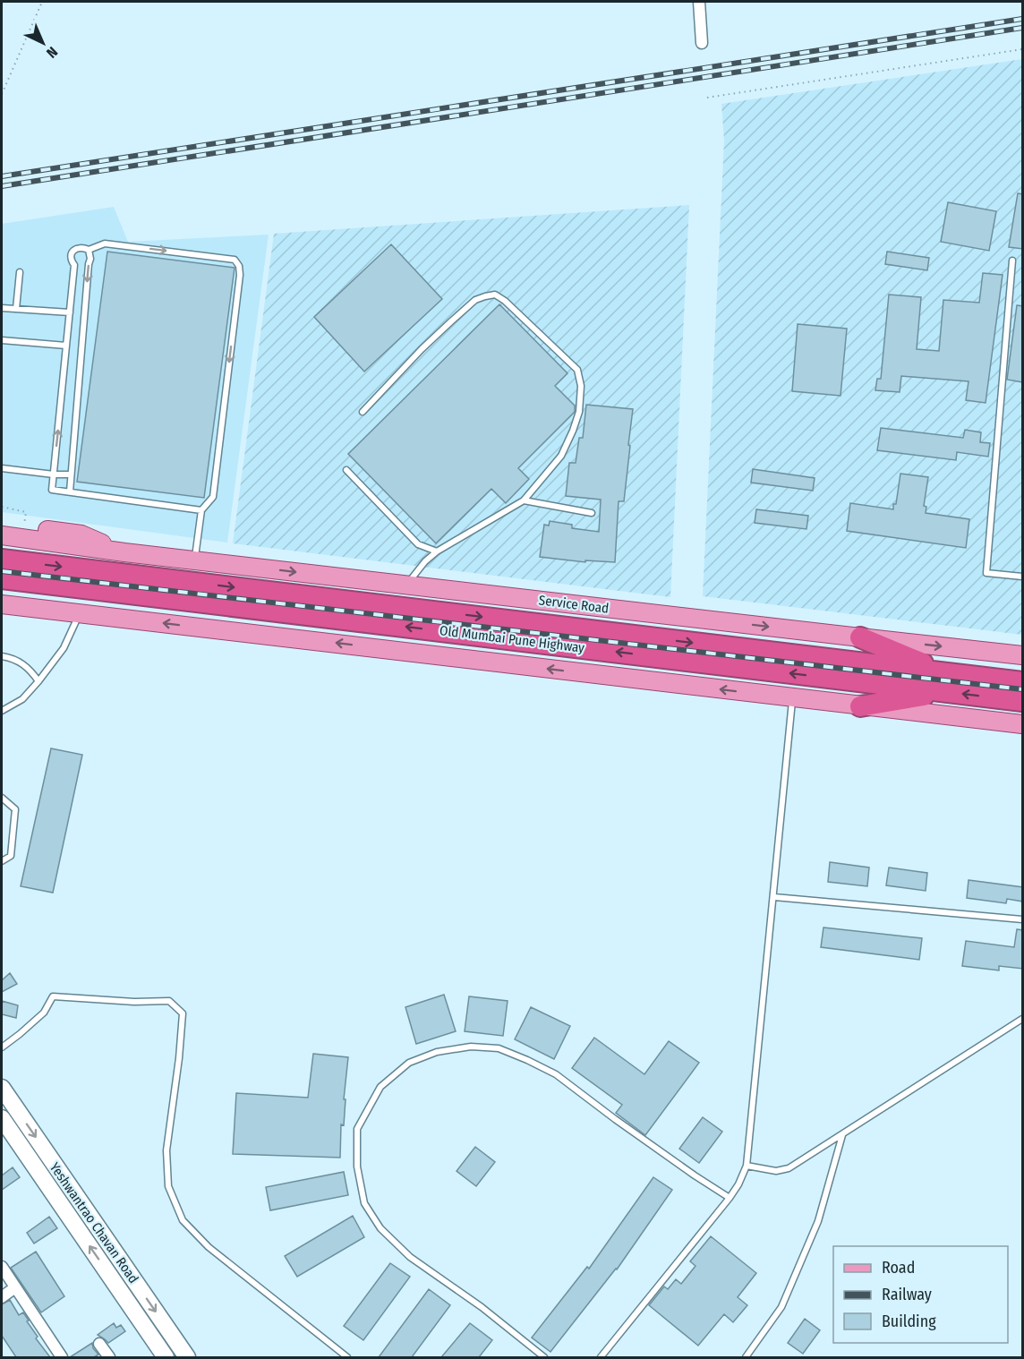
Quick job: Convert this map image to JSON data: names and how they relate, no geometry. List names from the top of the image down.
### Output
{
  "streets": {
    "highway": ["Old Mumbai Pune Highway"],
    "main road": ["Service Road"],
    "street": ["Yeshwantrao Chavan Road"]
  },
  "legend": ["Road", "Railway", "Building"],
  "north": "bottom right"
}
